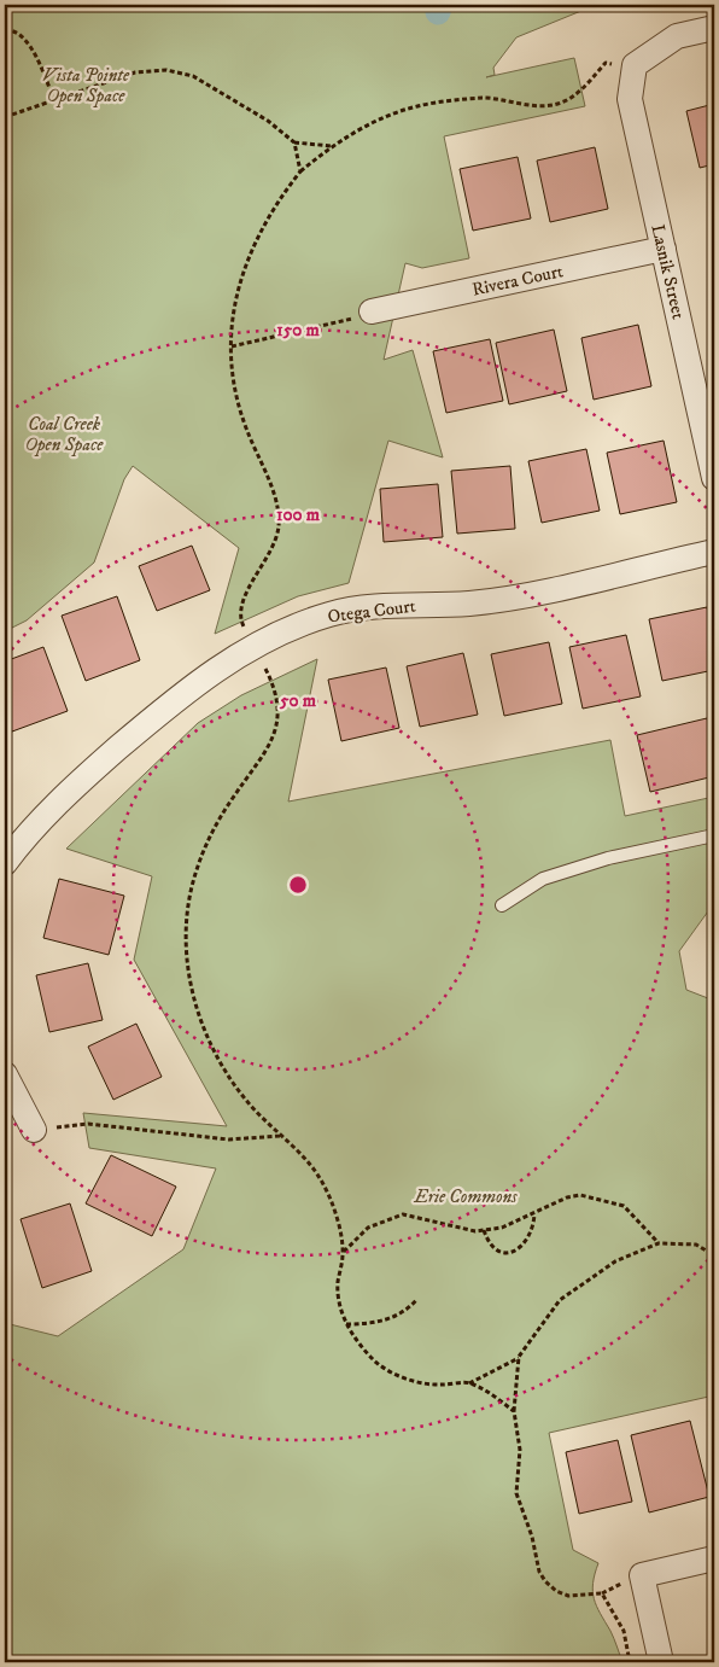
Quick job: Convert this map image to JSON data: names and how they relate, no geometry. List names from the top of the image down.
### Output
{
  "streets": {
    "street": ["Lasnik Street", "Rivera Court", "Otega Court"]
  },
  "crossings": [
    ["Lasnik Street", "Rivera Court"]
  ],
  "parks": ["Vista Pointe Open Space", "Coal Creek Open Space", "Erie Commons"],
  "rings": ["150 m", "100 m", "50 m"]
}
